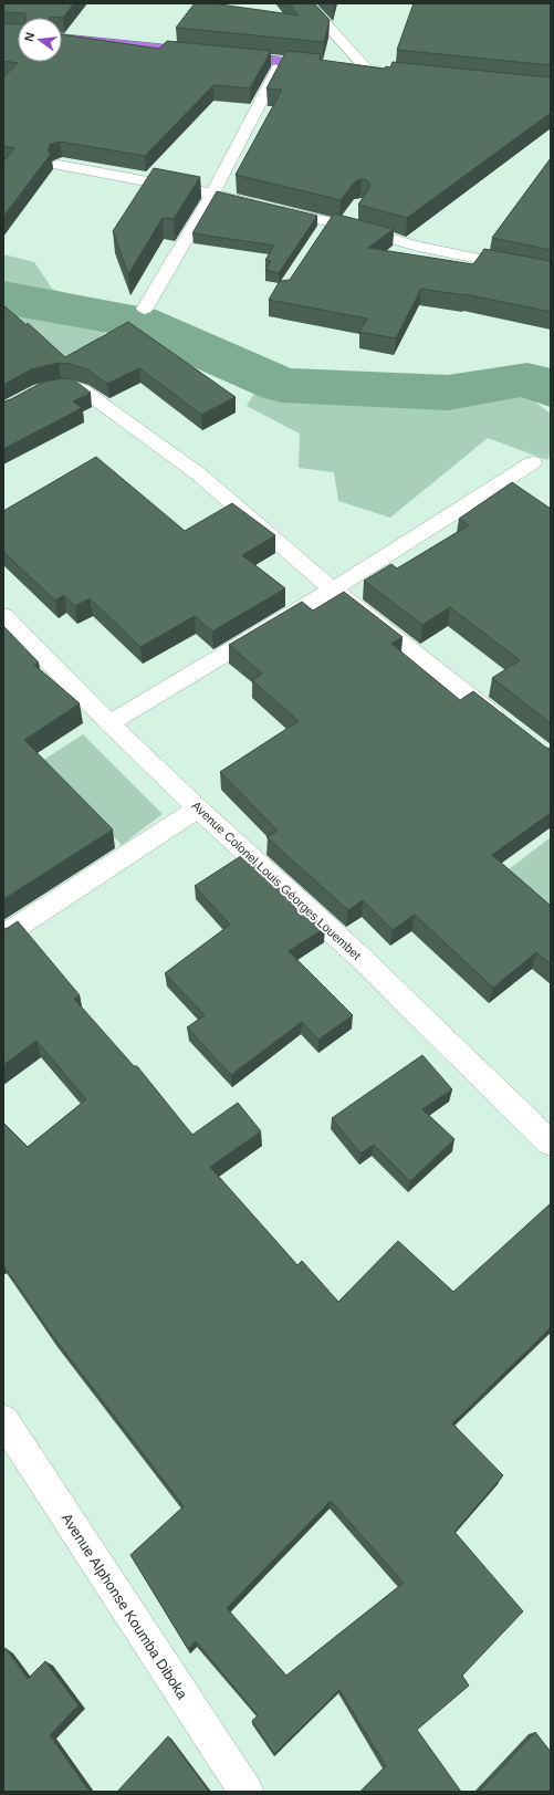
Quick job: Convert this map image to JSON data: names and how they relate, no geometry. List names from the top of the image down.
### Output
{
  "streets": {
    "street": ["Avenue Colonel Louis Géorges Louembet", "Avenue Alphonse Koumba Diboka"]
  },
  "north": "left"
}
